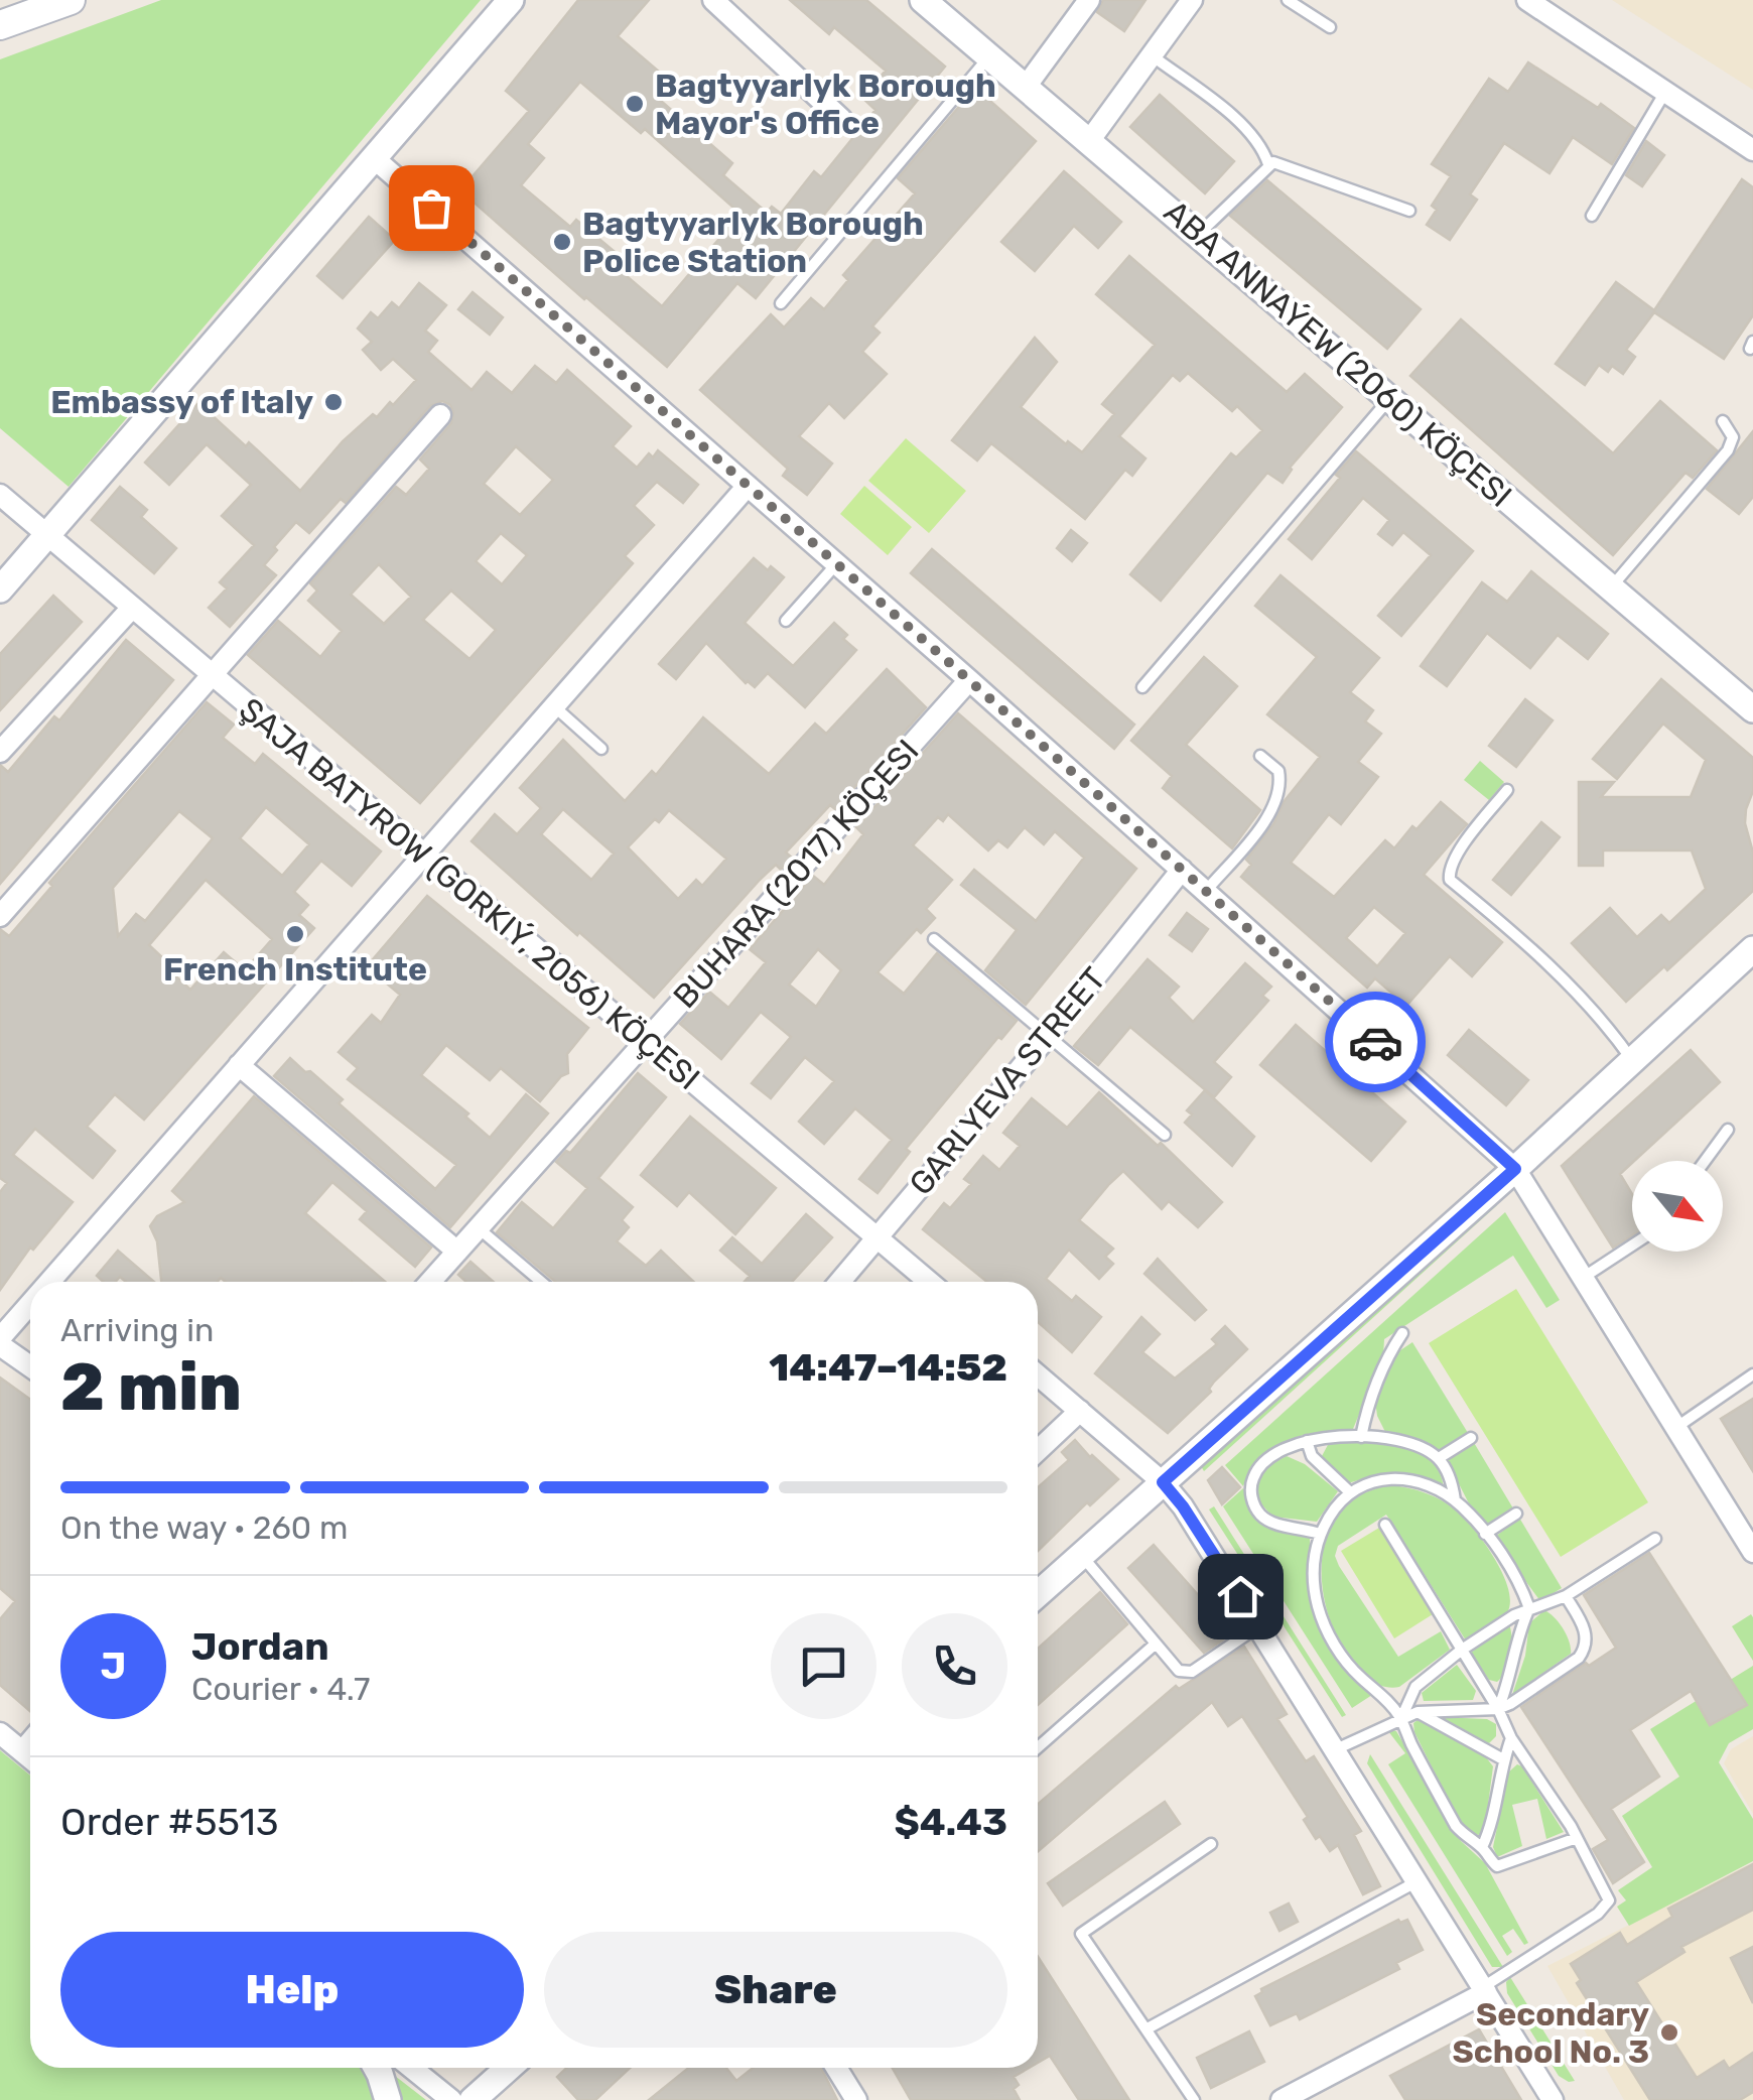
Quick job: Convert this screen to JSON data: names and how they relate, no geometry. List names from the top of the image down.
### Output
{
  "streets": {
    "street": [
      "ABA ANNAÝEW (2060) KÖÇESI",
      "BUHARA (2017) KÖÇESI",
      "ŞAJA BATYROW (GORKIÝ, 2056) KÖÇESI",
      "GARLYEVA STREET"
    ]
  },
  "crossings": [
    ["BUHARA (2017) KÖÇESI", "ŞAJA BATYROW (GORKIÝ, 2056) KÖÇESI"],
    ["ŞAJA BATYROW (GORKIÝ, 2056) KÖÇESI", "GARLYEVA STREET"]
  ],
  "places": [
    "Bagtyyarlyk Borough Mayor's Office",
    "Bagtyyarlyk Borough Police Station",
    "Embassy of Italy",
    "French Institute",
    "Secondary School No. 3"
  ],
  "north": "bottom right",
  "page": {
    "heading": ["2 min", "Arriving in", "14:47–14:52"],
    "panel": [
      "Jordan",
      "Courier · 4.7",
      "Order #5513",
      "$4.43"
    ],
    "bar": "On the way · 260 m",
    "round": "J",
    "buttons": ["Help", "Share"]
  }
}
